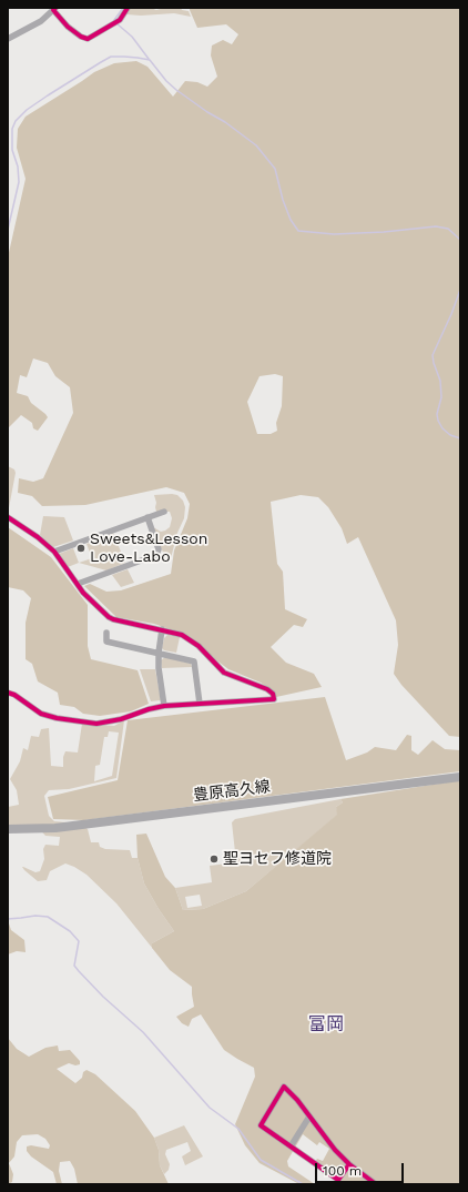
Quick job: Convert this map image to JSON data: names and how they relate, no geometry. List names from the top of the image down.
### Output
{
  "streets": {
    "main road": ["豊原高久線"]
  },
  "districts": ["富岡"],
  "places": ["Sweets&Lesson Love-Labo", "聖ヨセフ修道院"],
  "scale_bar": "100 m"
}
